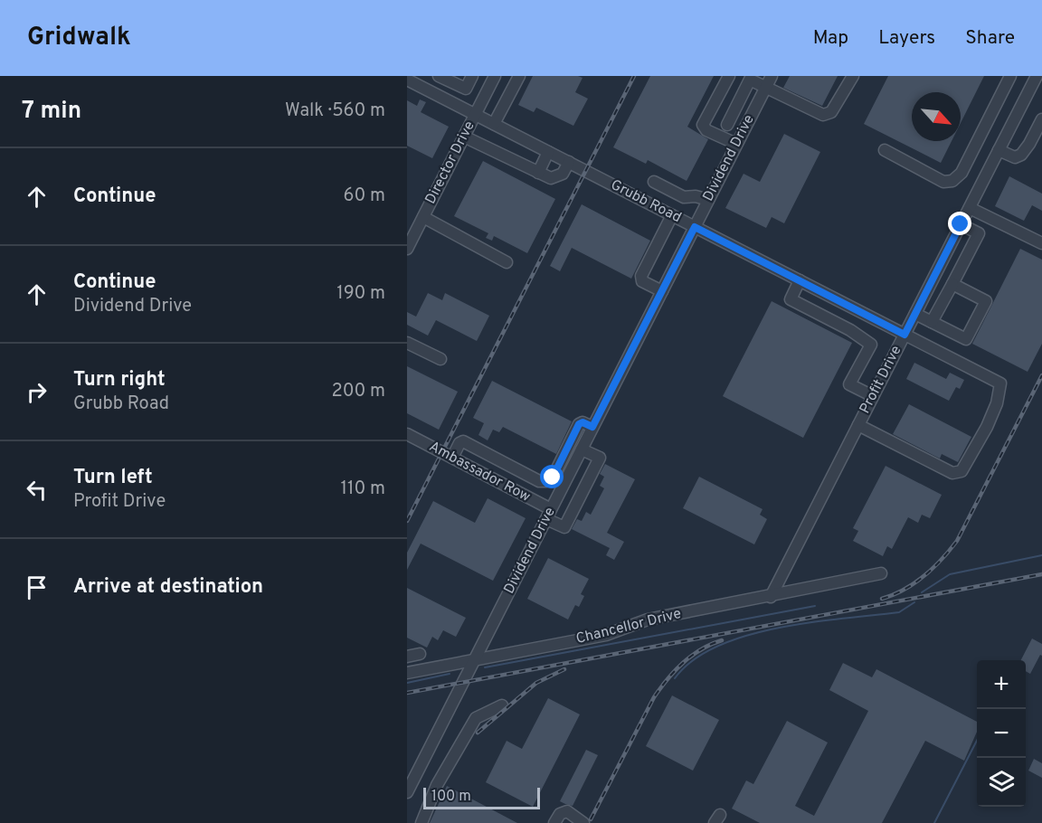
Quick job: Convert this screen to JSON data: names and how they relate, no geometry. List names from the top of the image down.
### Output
{
  "streets": {
    "street": [
      "Dividend Drive",
      "Director Drive",
      "Grubb Road",
      "Profit Drive",
      "Ambassador Row",
      "Chancellor Drive"
    ]
  },
  "crossings": [
    ["Dividend Drive", "Grubb Road"],
    ["Dividend Drive", "Ambassador Row"],
    ["Dividend Drive", "Chancellor Drive"],
    ["Director Drive", "Grubb Road"],
    ["Grubb Road", "Profit Drive"],
    ["Profit Drive", "Chancellor Drive"]
  ],
  "scale_bar": "100 m",
  "north": "bottom right",
  "page": {
    "header": "Gridwalk",
    "nav": ["Map", "Layers", "Share"],
    "heading": ["7 min", "Walk · 560 m"],
    "list": [
      ["Continue", "60 m"],
      ["Continue", "Dividend Drive", "190 m"],
      ["Turn right", "Grubb Road", "200 m"],
      ["Turn left", "Profit Drive", "110 m"],
      "Arrive at destination"
    ],
    "map_buttons": ["+", "−"],
    "scale": "100 m"
  }
}
